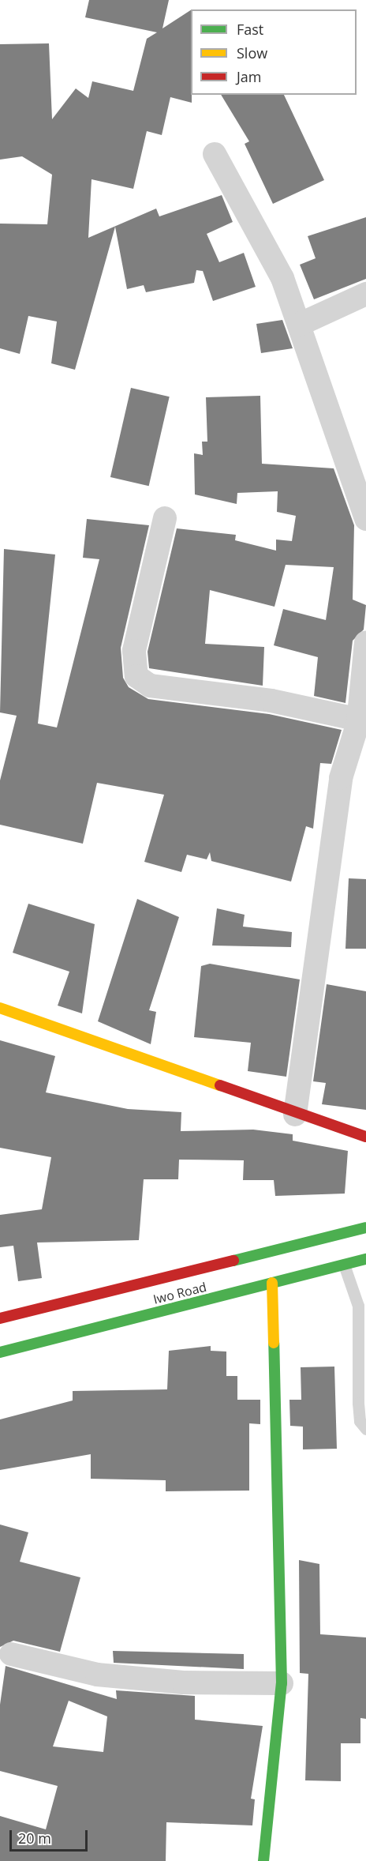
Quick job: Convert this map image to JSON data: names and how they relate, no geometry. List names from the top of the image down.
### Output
{
  "streets": {
    "street": ["Iwo Road"]
  },
  "legend": ["Fast", "Slow", "Jam"],
  "scale_bar": "20 m"
}
